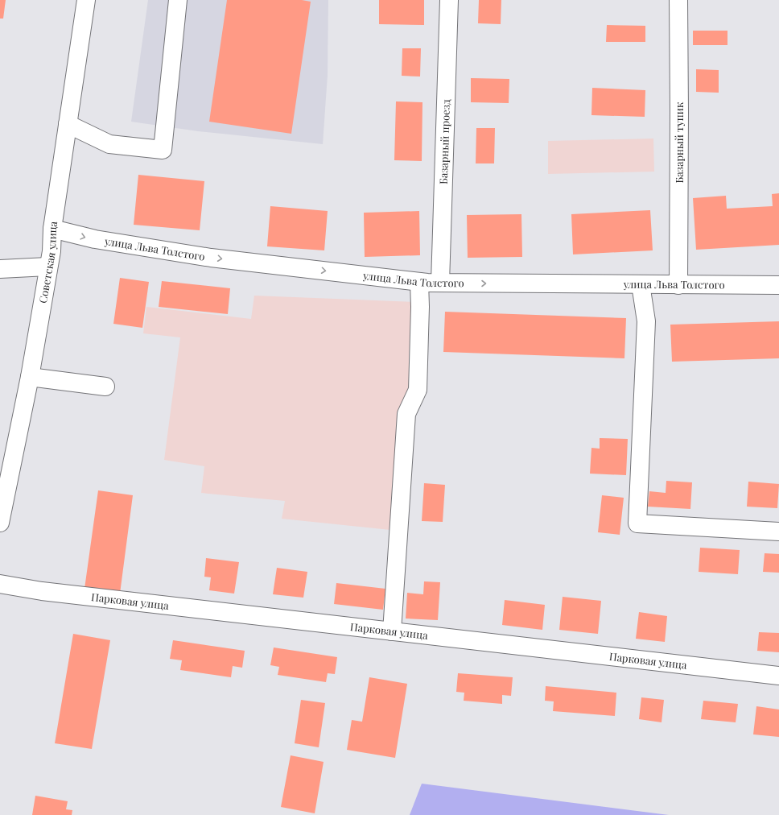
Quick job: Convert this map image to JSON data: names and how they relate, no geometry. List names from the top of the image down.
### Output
{
  "streets": {
    "street": [
      "Базарный проезд",
      "Базарный тупик",
      "улица Льва Толстого",
      "Советская улица",
      "Парковая улица"
    ]
  },
  "crossings": [
    ["Базарный проезд", "улица Льва Толстого"],
    ["Базарный тупик", "улица Льва Толстого"],
    ["улица Льва Толстого", "Советская улица"]
  ],
  "one_way": ["улица Льва Толстого"]
}
